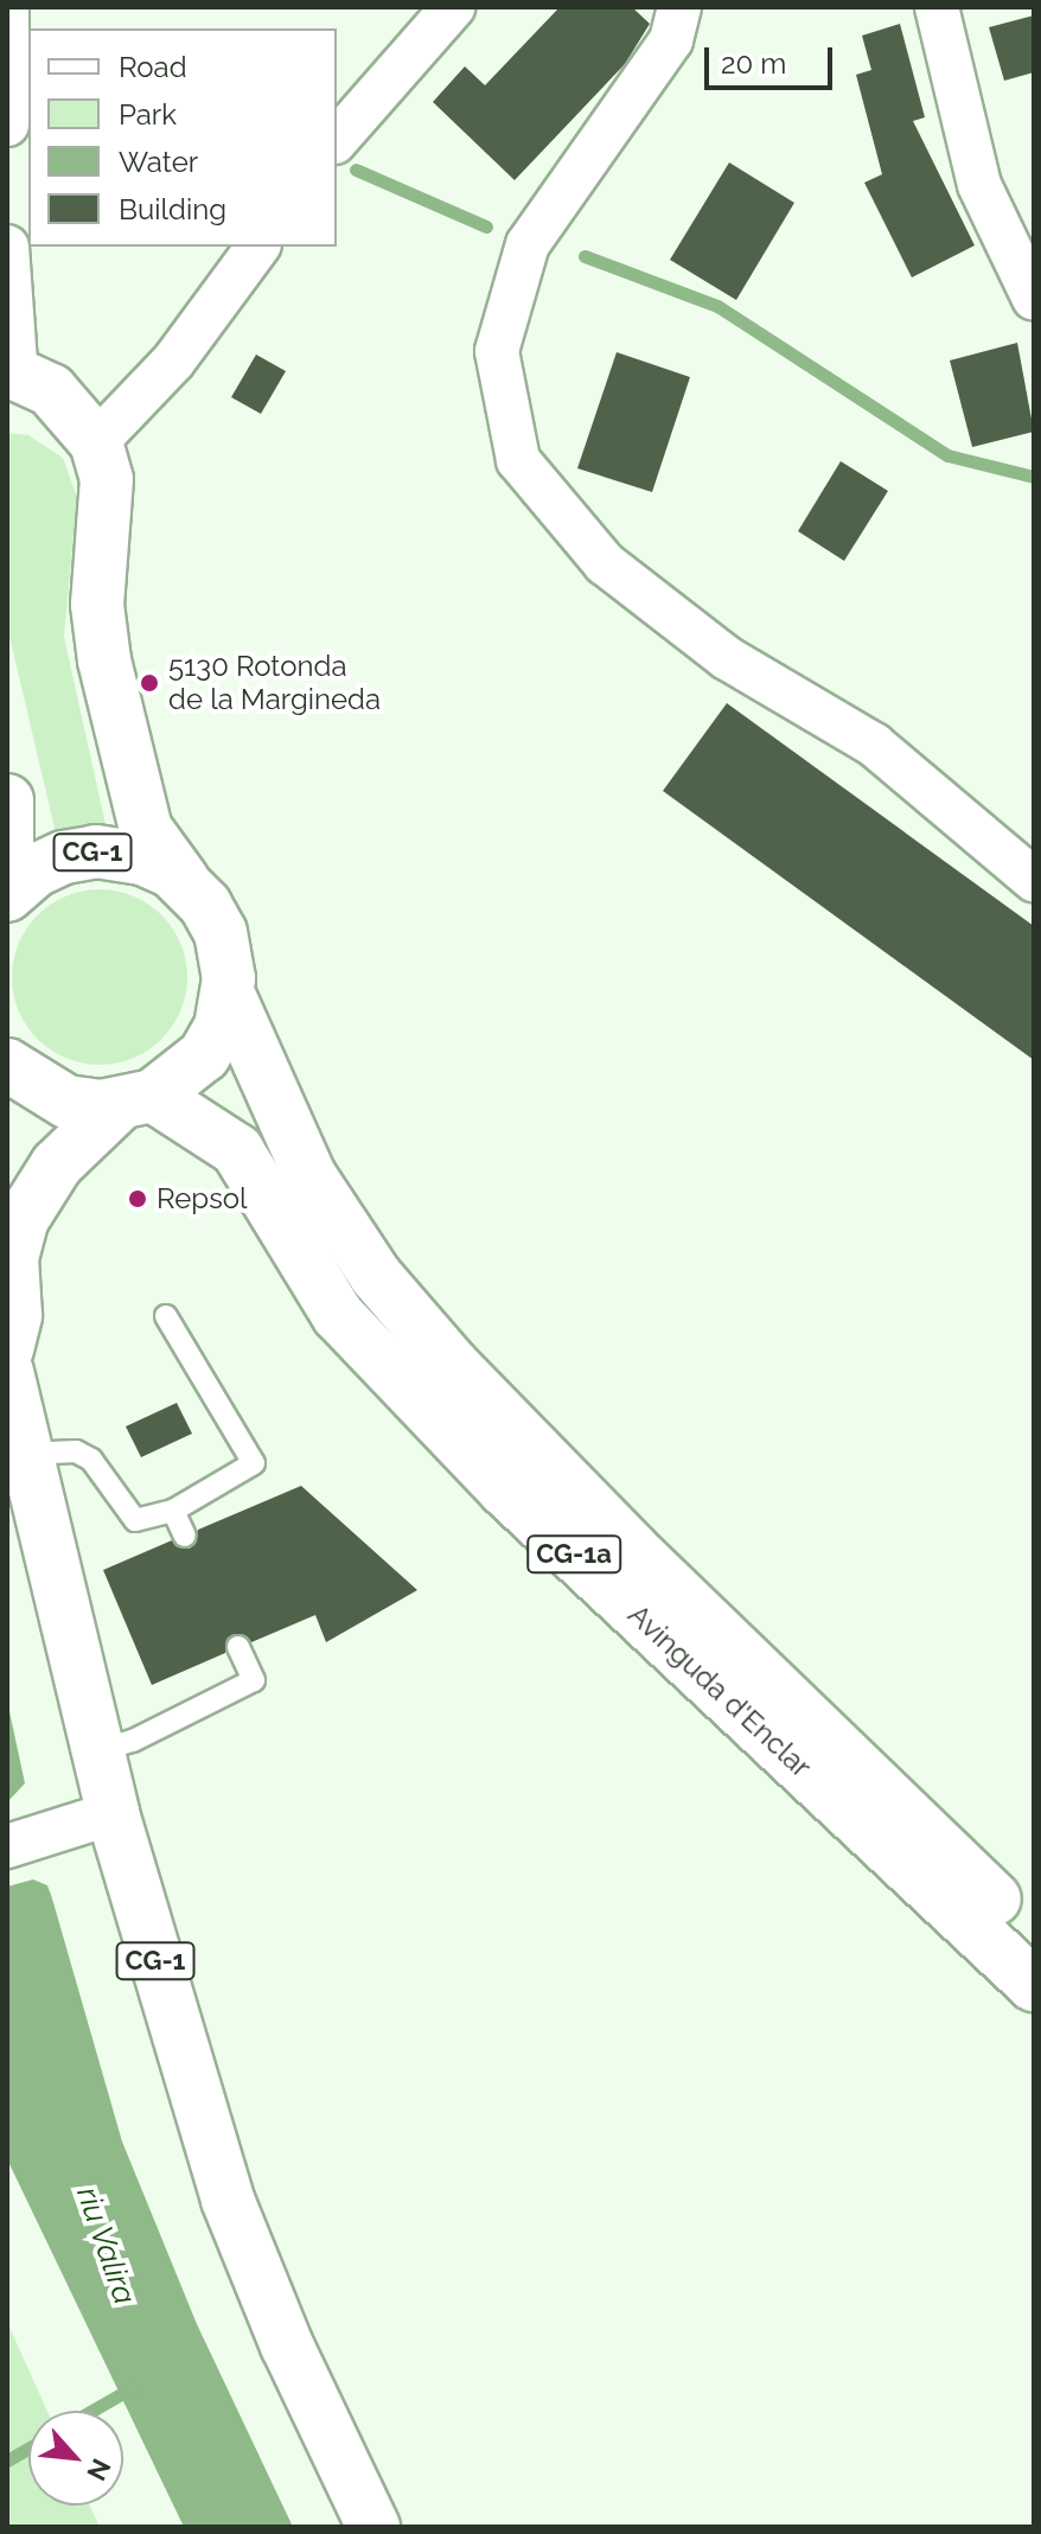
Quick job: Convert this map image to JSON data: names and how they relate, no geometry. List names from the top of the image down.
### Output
{
  "streets": {
    "main road": ["CG-1", "CG-1a", "Avinguda d'Enclar"]
  },
  "crossings": [
    ["CG-1", "Avinguda d'Enclar"]
  ],
  "water": ["riu Valira"],
  "places": ["5130 Rotonda de la Margineda", "Repsol"],
  "legend": [
    "Road",
    "Park",
    "Water",
    "Building"
  ],
  "scale_bar": "20 m",
  "north": "bottom right"
}
